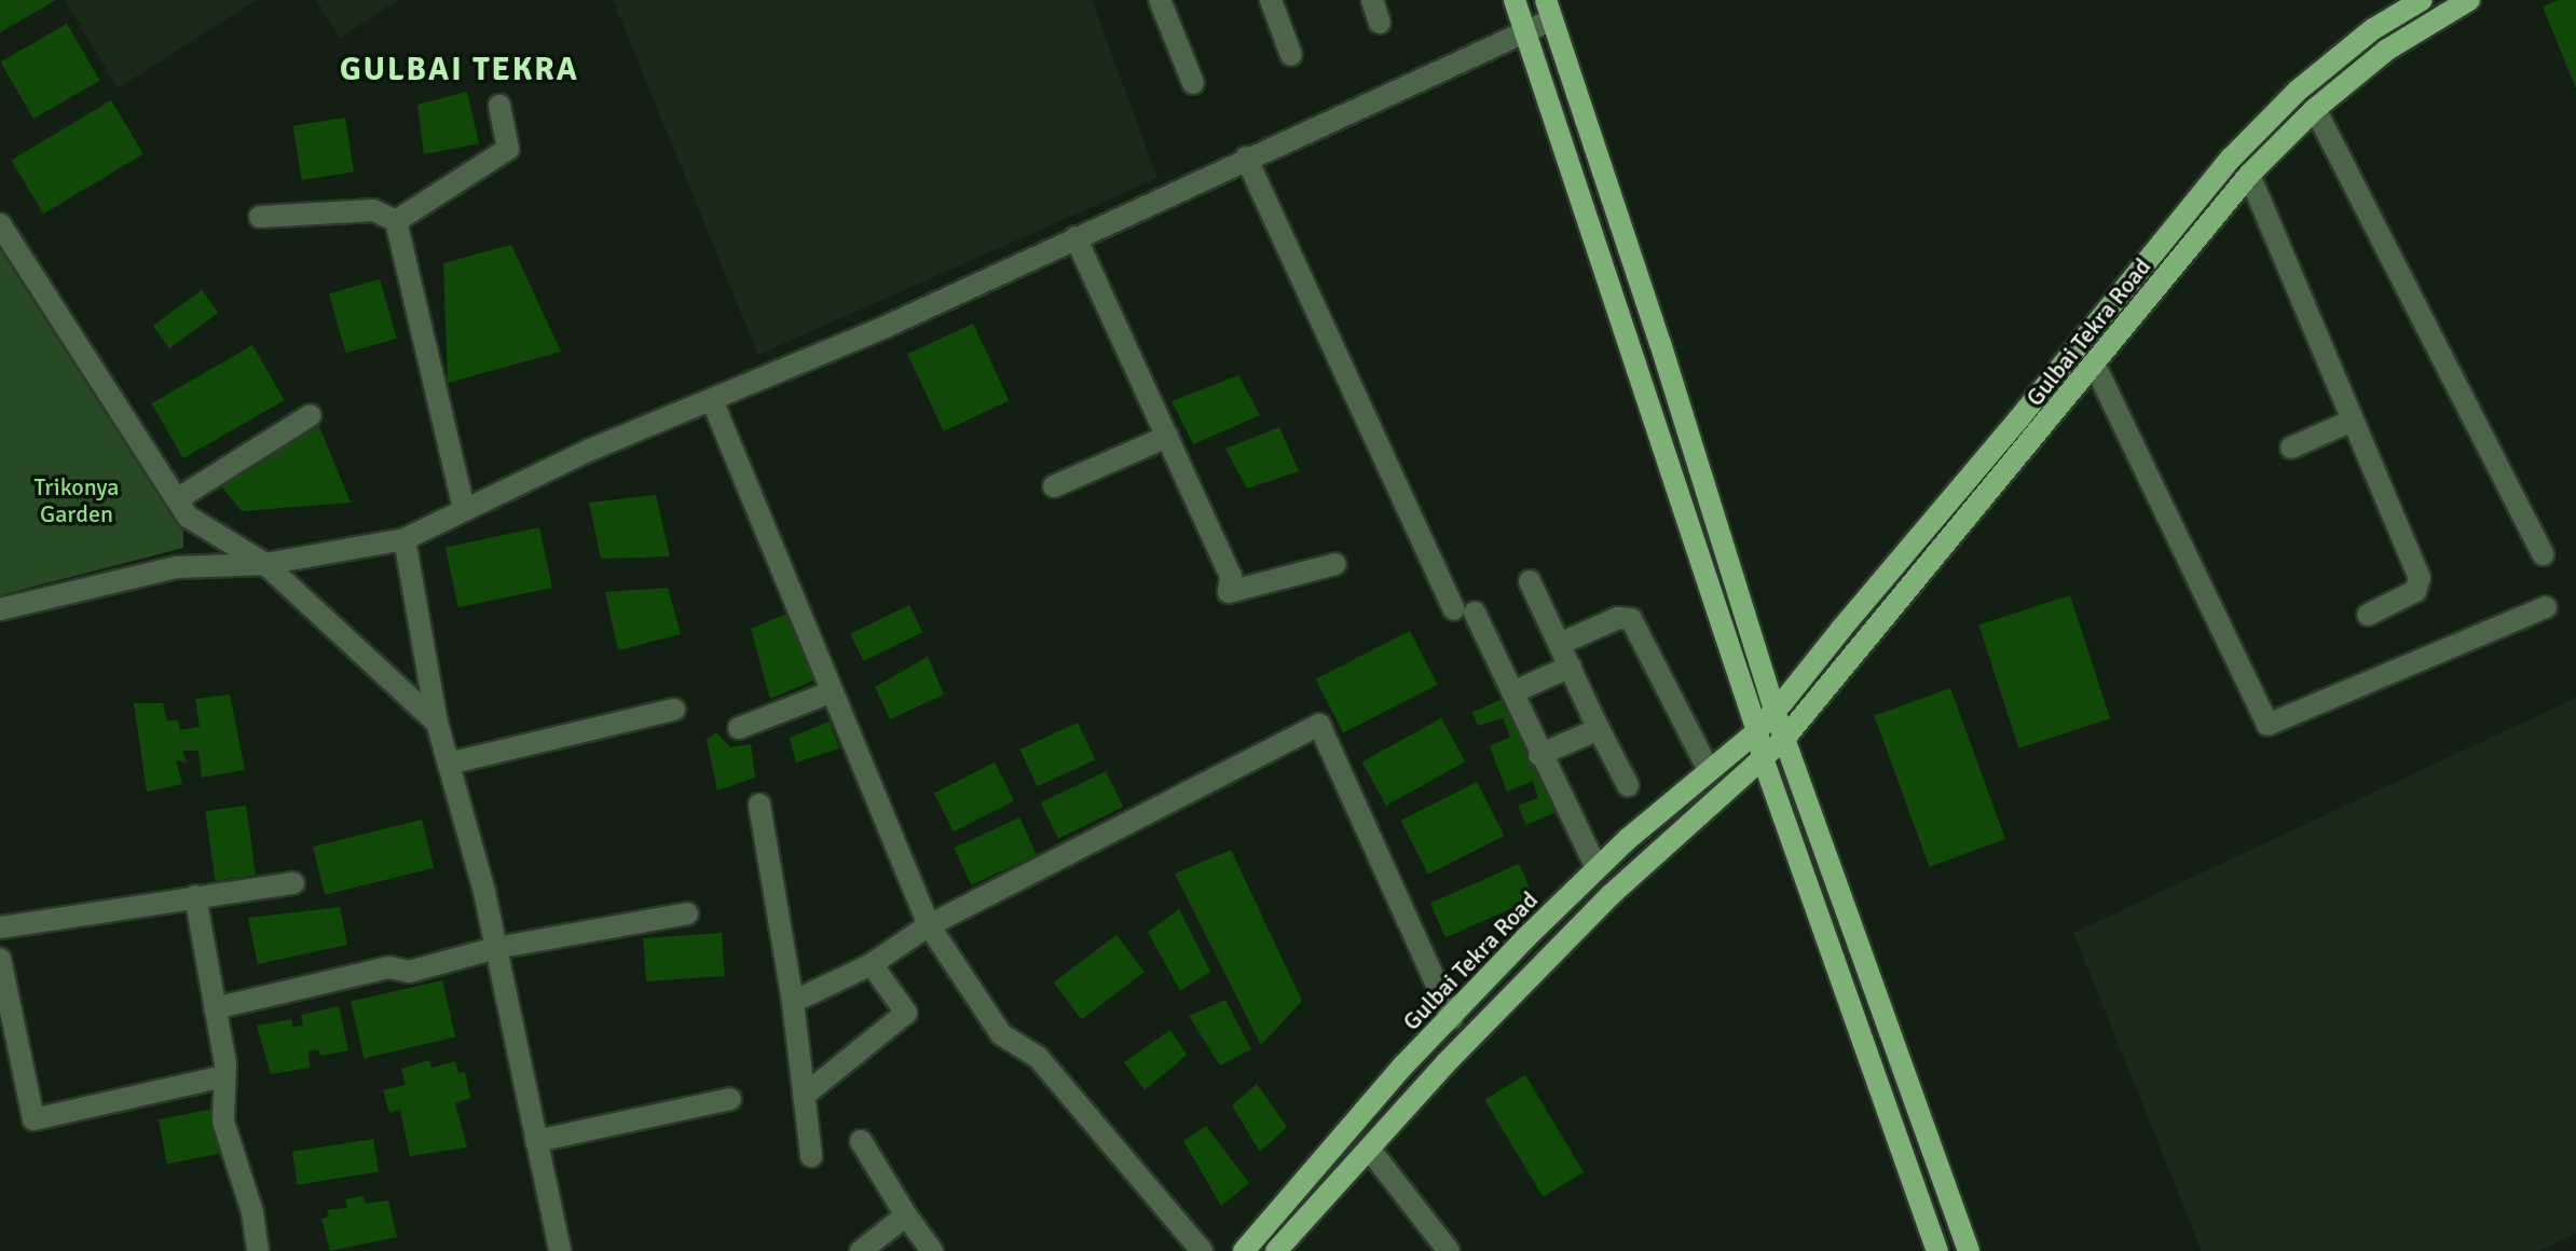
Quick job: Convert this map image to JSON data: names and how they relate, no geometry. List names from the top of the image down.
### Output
{
  "streets": {
    "main road": ["Gulbai Tekra Road"]
  },
  "districts": ["GULBAI TEKRA"],
  "parks": ["Trikonya Garden"]
}
